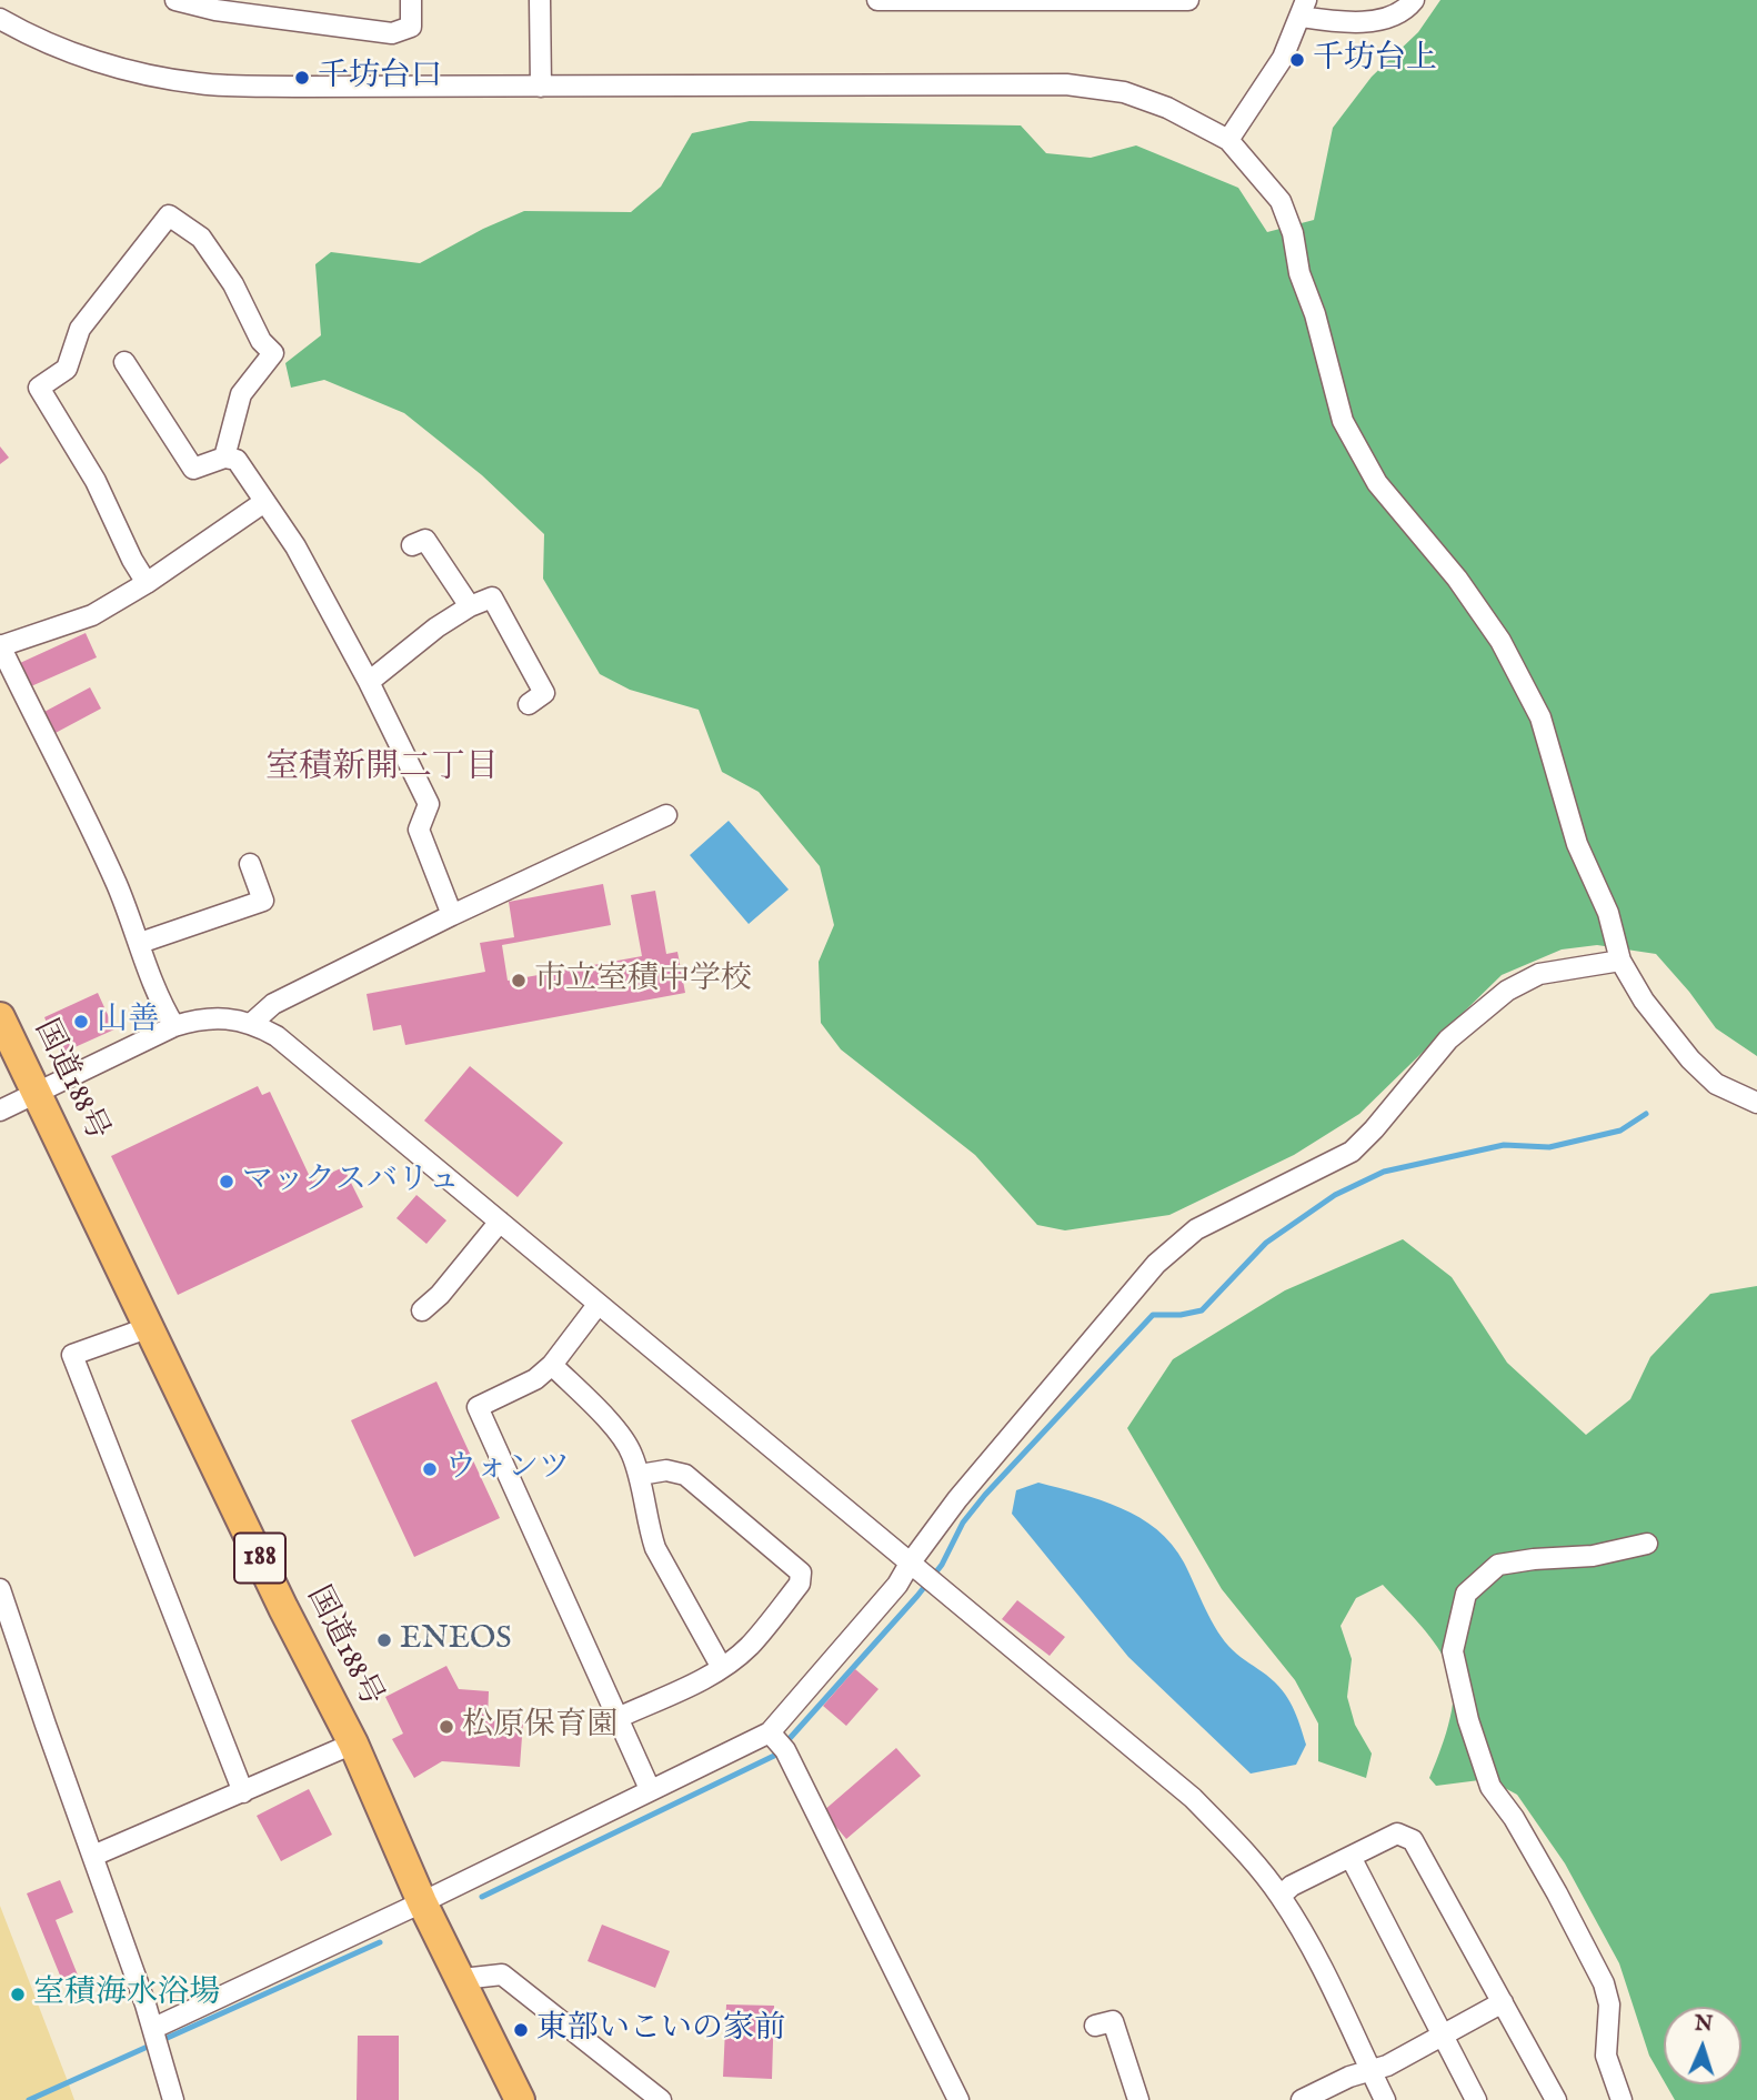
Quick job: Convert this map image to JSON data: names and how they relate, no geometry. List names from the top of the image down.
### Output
{
  "streets": {
    "highway": ["国道188号", "188"]
  },
  "districts": ["室積新開二丁目"],
  "places": [
    "千坊台上",
    "千坊台口",
    "市立室積中学校",
    "山善",
    "マックスバリュ",
    "ウォンツ",
    "ENEOS",
    "松原保育園",
    "室積海水浴場",
    "東部いこいの家前"
  ],
  "north": "top"
}
